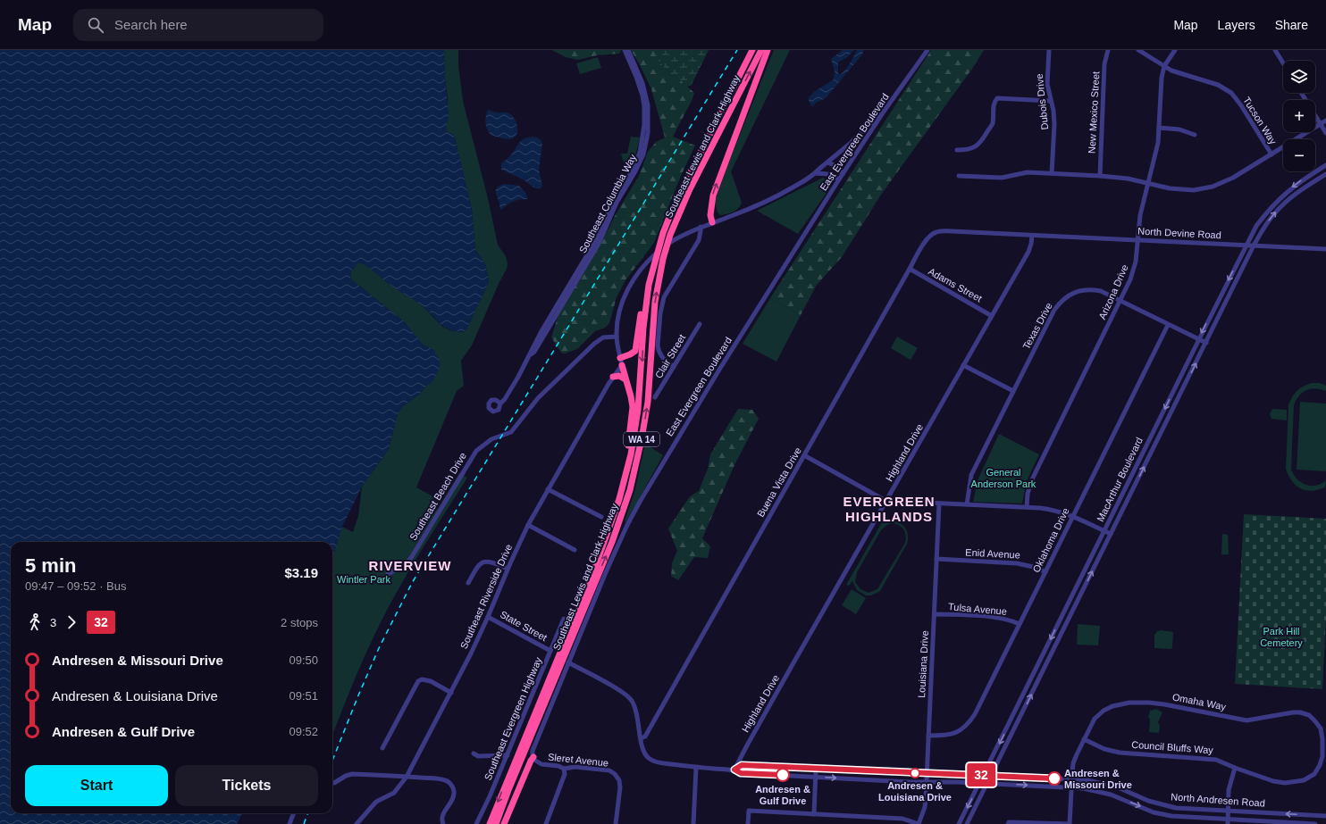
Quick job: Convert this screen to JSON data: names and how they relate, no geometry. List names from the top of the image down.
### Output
{
  "streets": {
    "highway": ["Southeast Lewis and Clark Highway", "WA 14"],
    "street": [
      "Dubois Drive",
      "New Mexico Street",
      "Tucson Way",
      "East Evergreen Boulevard",
      "Southeast Columbia Way",
      "North Devine Road",
      "Adams Street",
      "Arizona Drive",
      "Texas Drive",
      "Clair Street",
      "Highland Drive",
      "MacArthur Boulevard",
      "Buena Vista Drive",
      "Southeast Beach Drive",
      "Oklahoma Drive",
      "Enid Avenue",
      "Southeast Riverside Drive",
      "Tulsa Avenue",
      "State Street",
      "Louisiana Drive",
      "Omaha Way",
      "Southeast Evergreen Highway",
      "Council Bluffs Way",
      "Sleret Avenue",
      "North Andresen Road"
    ]
  },
  "crossings": [
    ["Tucson Way", "Arizona Drive"],
    ["East Evergreen Boulevard", "Sleret Avenue"],
    ["North Devine Road", "Arizona Drive"],
    ["North Devine Road", "Highland Drive"],
    ["North Devine Road", "MacArthur Boulevard"],
    ["North Devine Road", "Buena Vista Drive"],
    ["Adams Street", "Highland Drive"],
    ["Adams Street", "Buena Vista Drive"],
    ["Arizona Drive", "Texas Drive"],
    ["Texas Drive", "MacArthur Boulevard"],
    ["Texas Drive", "Oklahoma Drive"],
    ["Highland Drive", "North Andresen Road"],
    ["MacArthur Boulevard", "North Andresen Road"],
    ["Oklahoma Drive", "Enid Avenue"],
    ["Oklahoma Drive", "Tulsa Avenue"],
    ["Oklahoma Drive", "Louisiana Drive"],
    ["Enid Avenue", "Louisiana Drive"],
    ["Southeast Riverside Drive", "State Street"],
    ["Tulsa Avenue", "Louisiana Drive"],
    ["State Street", "Southeast Evergreen Highway"],
    ["Louisiana Drive", "North Andresen Road"],
    ["Omaha Way", "Council Bluffs Way"],
    ["Omaha Way", "North Andresen Road"]
  ],
  "districts": ["EVERGREEN HIGHLANDS", "RIVERVIEW"],
  "parks": ["General Anderson Park", "Wintler Park", "Park Hill Cemetery"],
  "places": ["Andresen & Louisiana Drive", "Andresen & Gulf Drive", "Andresen & Missouri Drive"],
  "lines": ["bus line 32"],
  "page": {
    "header": "Map",
    "search": "Search here",
    "nav": ["Map", "Layers", "Share"],
    "on_map": "32",
    "map_buttons": ["+", "−"],
    "heading": ["5 min", "09:47 – 09:52 · Bus", "$3.19"],
    "legs": ["3", "32", "2 stops"],
    "list": [
      {
        "name": "Andresen & Missouri Drive",
        "value": "09:50"
      },
      {
        "name": "Andresen & Louisiana Drive",
        "value": "09:51"
      },
      {
        "name": "Andresen & Gulf Drive",
        "value": "09:52"
      }
    ],
    "buttons": ["Start", "Tickets"]
  }
}
